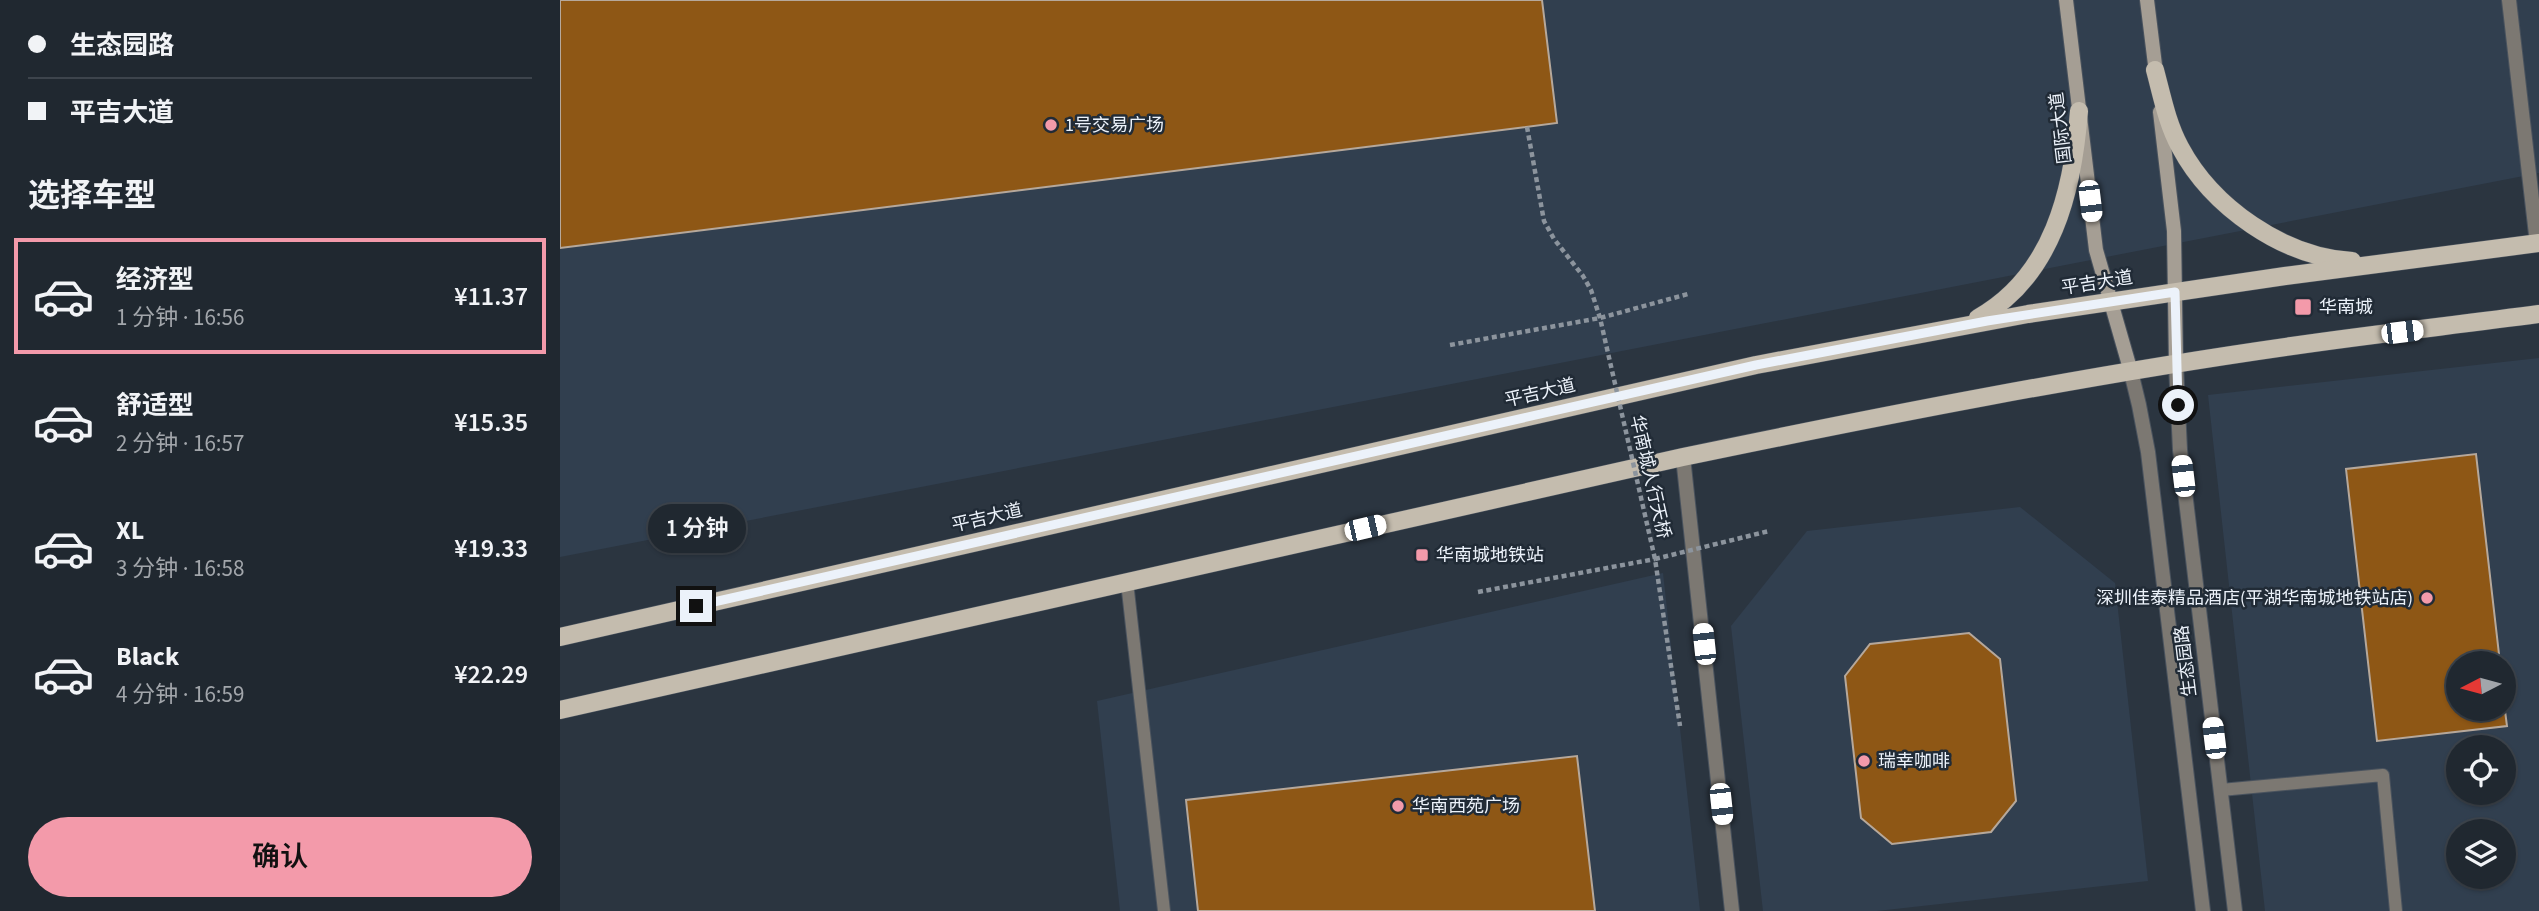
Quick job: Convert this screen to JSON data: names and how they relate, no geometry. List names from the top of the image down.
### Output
{
  "streets": {
    "main road": ["平吉大道"],
    "street": ["国际大道", "生态园路"],
    "path": ["华南城人行天桥"]
  },
  "crossings": [
    ["国际大道", "平吉大道"],
    ["国际大道", "生态园路"]
  ],
  "places": {
    "other": [
      "1号交易广场",
      "深圳佳泰精品酒店(平湖华南城地铁站店)",
      "瑞幸咖啡",
      "华南西苑广场"
    ],
    "transit": ["华南城", "华南城地铁站"]
  },
  "north": "left",
  "page": {
    "banner": ["生态园路", "平吉大道"],
    "heading": "选择车型",
    "list": [
      {
        "name": "经济型",
        "note": "1 分钟 · 16:56",
        "value": "¥11.37"
      },
      {
        "name": "舒适型",
        "note": "2 分钟 · 16:57",
        "value": "¥15.35"
      },
      {
        "name": "XL",
        "note": "3 分钟 · 16:58",
        "value": "¥19.33"
      },
      {
        "name": "Black",
        "note": "4 分钟 · 16:59",
        "value": "¥22.29"
      }
    ],
    "bubble": "1 分钟",
    "buttons": "确认"
  }
}
